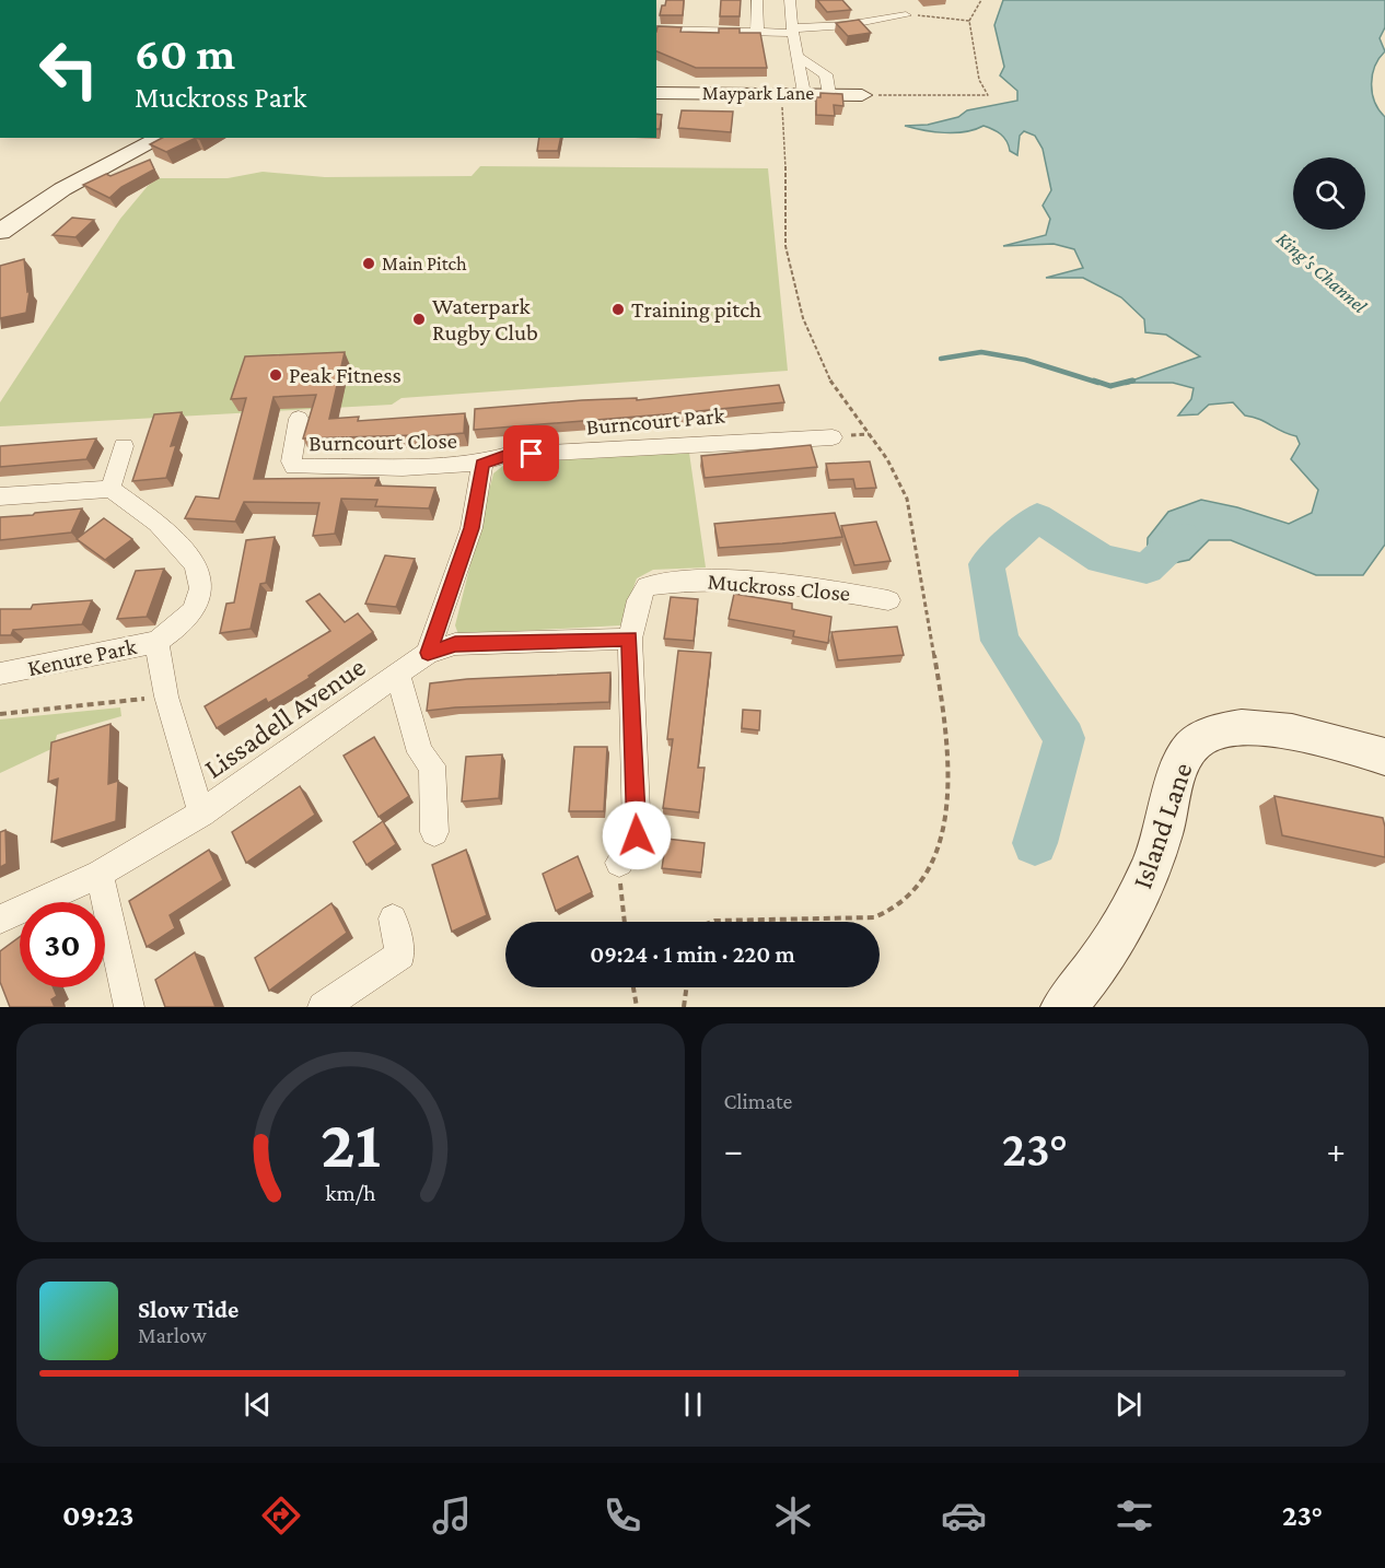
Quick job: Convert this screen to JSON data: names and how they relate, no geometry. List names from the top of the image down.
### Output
{
  "streets": {
    "street": [
      "Maypark Lane",
      "Burncourt Park",
      "Burncourt Close",
      "Muckross Close",
      "Kenure Park",
      "Lissadell Avenue",
      "Island Lane"
    ]
  },
  "crossings": [
    ["Burncourt Park", "Burncourt Close"]
  ],
  "water": ["King's Channel"],
  "places": [
    "Main Pitch",
    "Training pitch",
    "Waterpark Rugby Club",
    "Peak Fitness"
  ],
  "page": {
    "turn": ["60 m", "Muckross Park"],
    "limit": "30",
    "trip": "09:24 · 1 min · 220 m",
    "tile": "Climate",
    "heat": ["−", "23°", "+"],
    "song": ["Slow Tide", "Marlow"],
    "tabs": ["09:23", "23°"],
    "gauge": ["21", "km/h"]
  }
}
